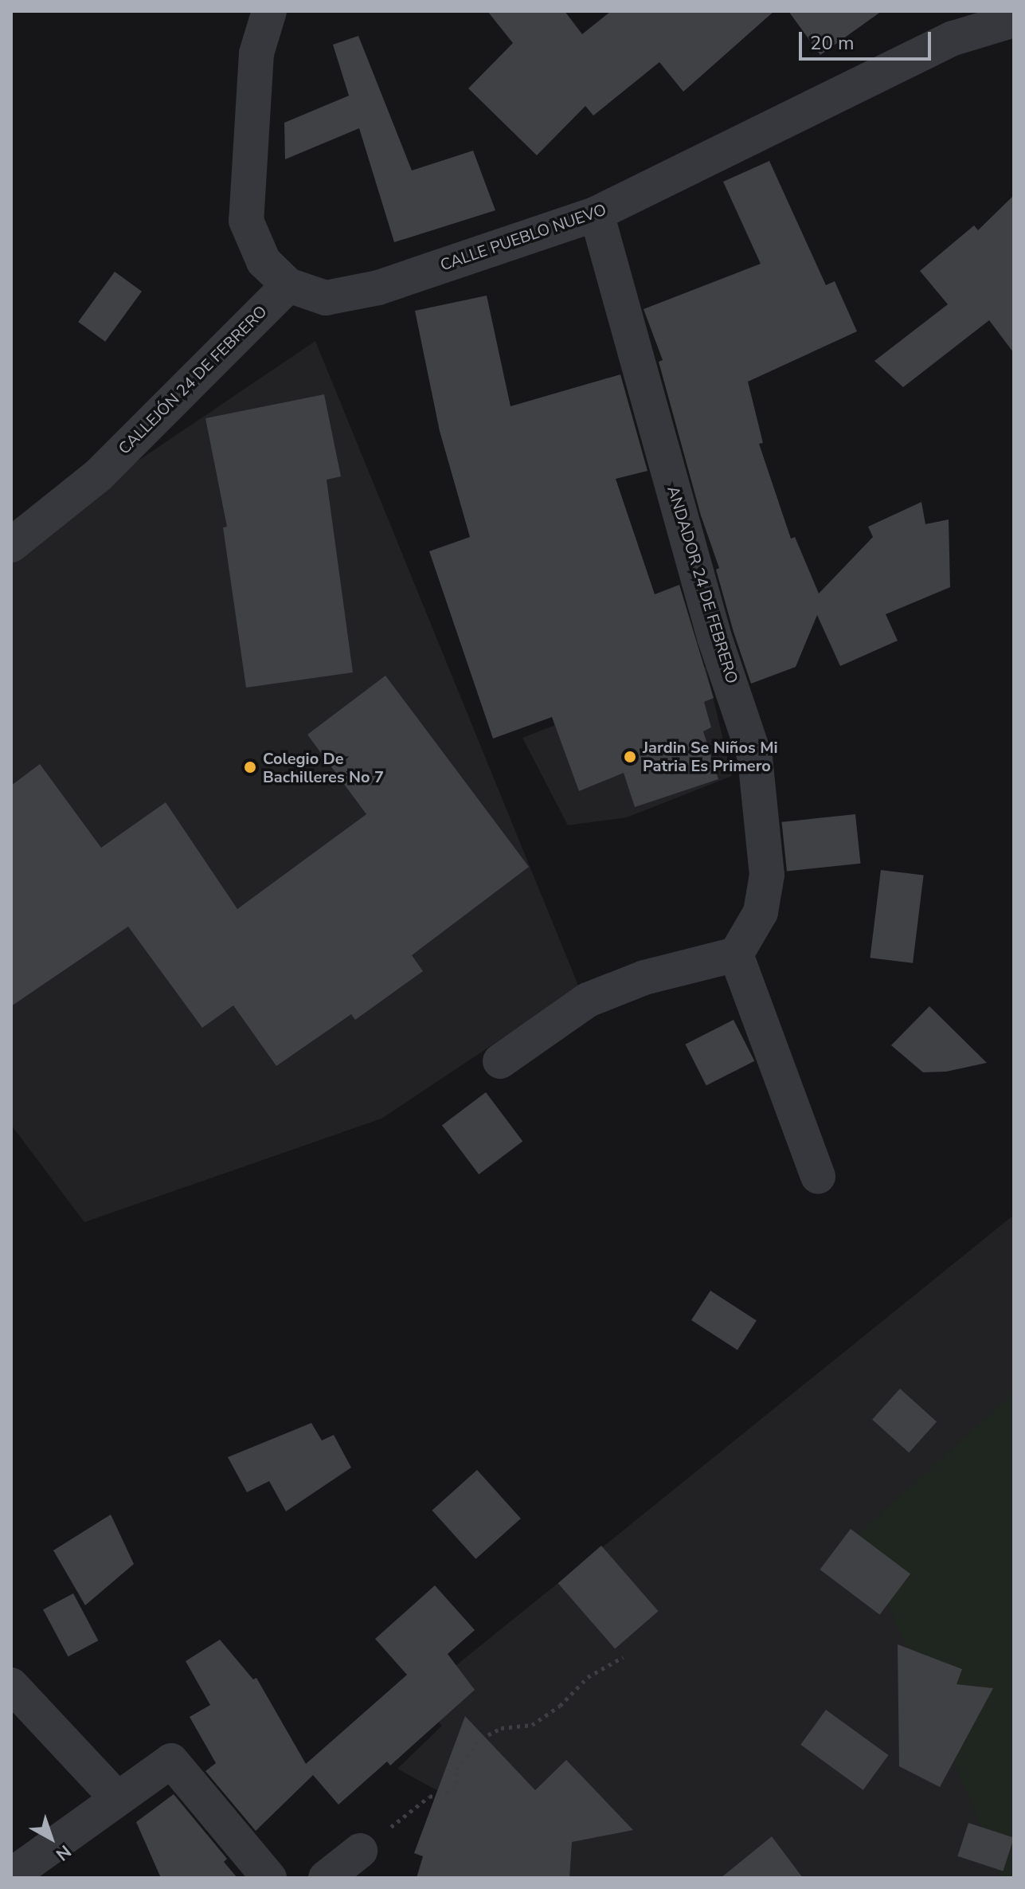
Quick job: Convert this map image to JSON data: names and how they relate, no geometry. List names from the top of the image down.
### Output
{
  "streets": {
    "street": ["CALLE PUEBLO NUEVO", "CALLEJÓN 24 DE FEBRERO", "ANDADOR 24 DE FEBRERO"]
  },
  "crossings": [
    ["CALLE PUEBLO NUEVO", "CALLEJÓN 24 DE FEBRERO"],
    ["CALLE PUEBLO NUEVO", "ANDADOR 24 DE FEBRERO"]
  ],
  "places": ["Jardin Se Niños Mi Patria Es Primero", "Colegio De Bachilleres No 7"],
  "scale_bar": "20 m",
  "north": "bottom right"
}
